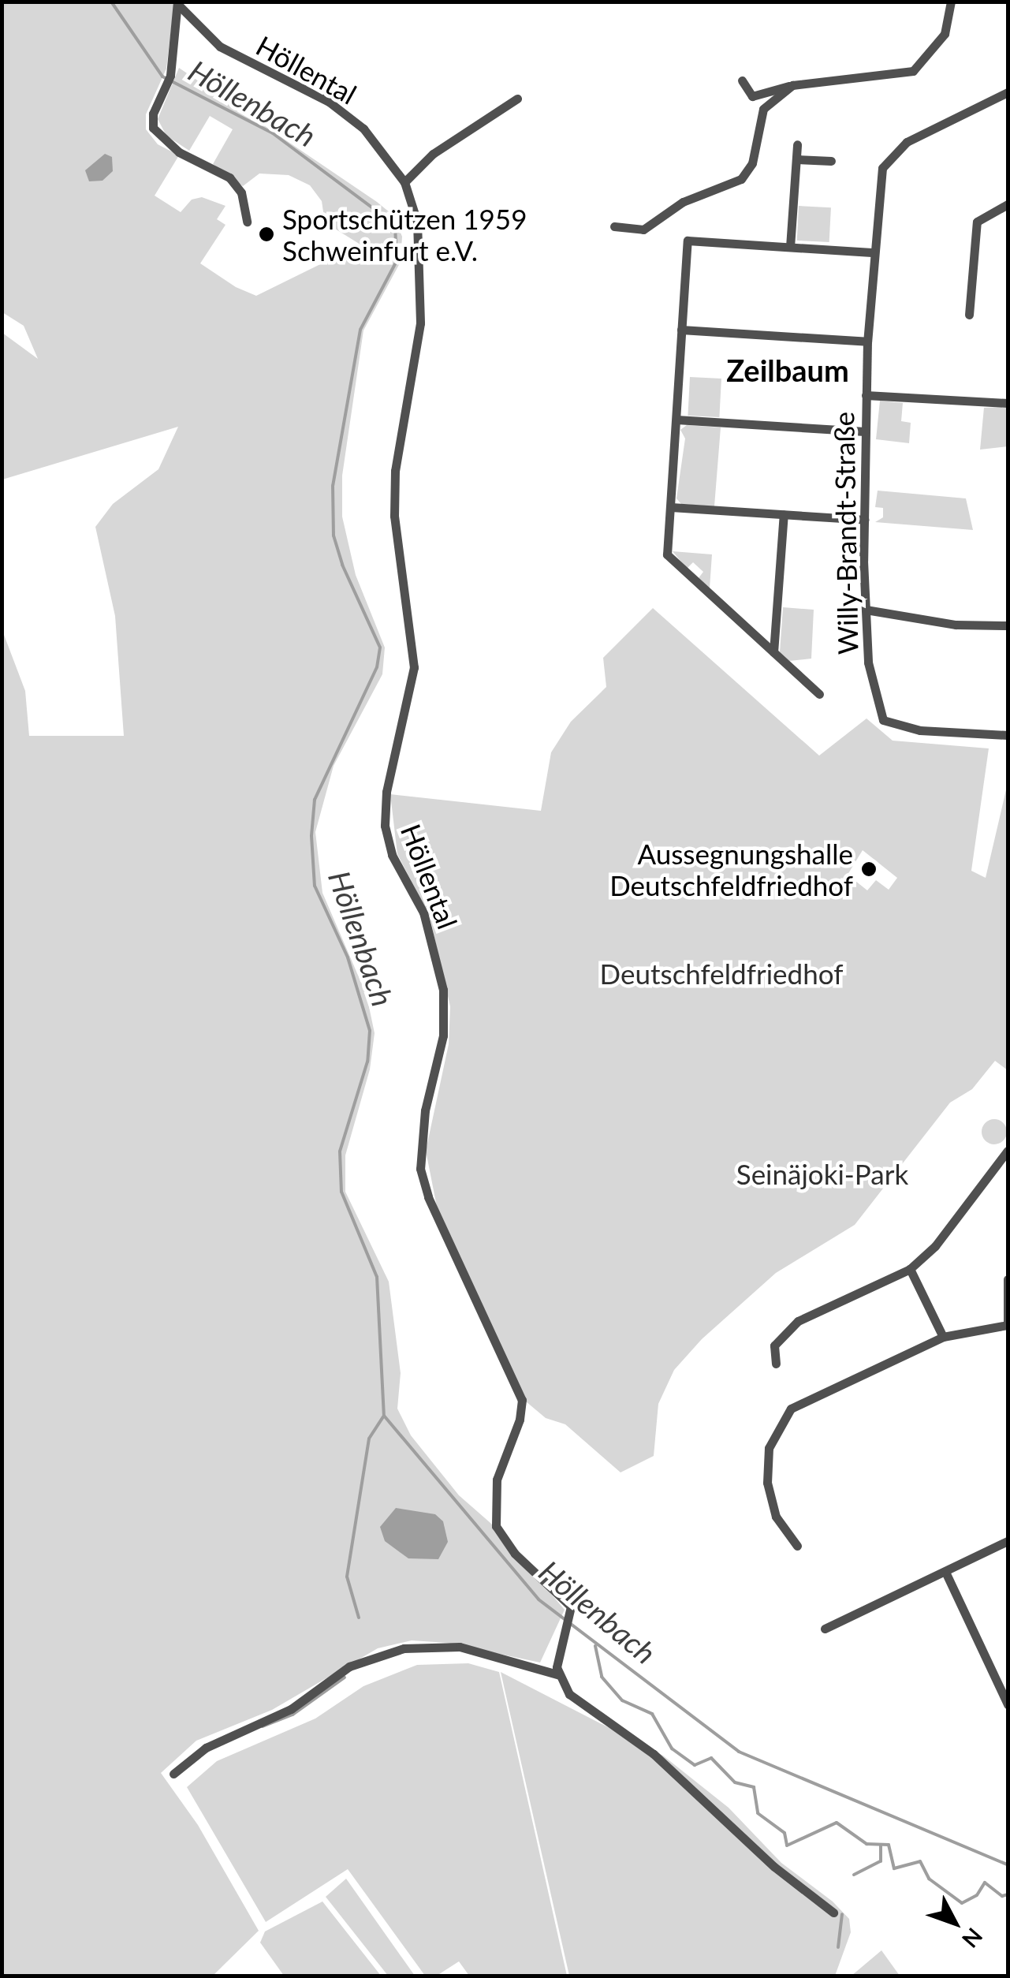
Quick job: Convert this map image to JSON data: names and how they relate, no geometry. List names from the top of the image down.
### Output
{
  "streets": {
    "street": ["Höllental", "Willy-Brandt-Straße"]
  },
  "districts": ["Zeilbaum"],
  "water": ["Höllenbach"],
  "parks": ["Deutschfeldfriedhof", "Seinäjoki-Park"],
  "places": ["Sportschützen 1959 Schweinfurt e.V.", "Aussegnungshalle Deutschfeldfriedhof"],
  "north": "bottom right"
}
